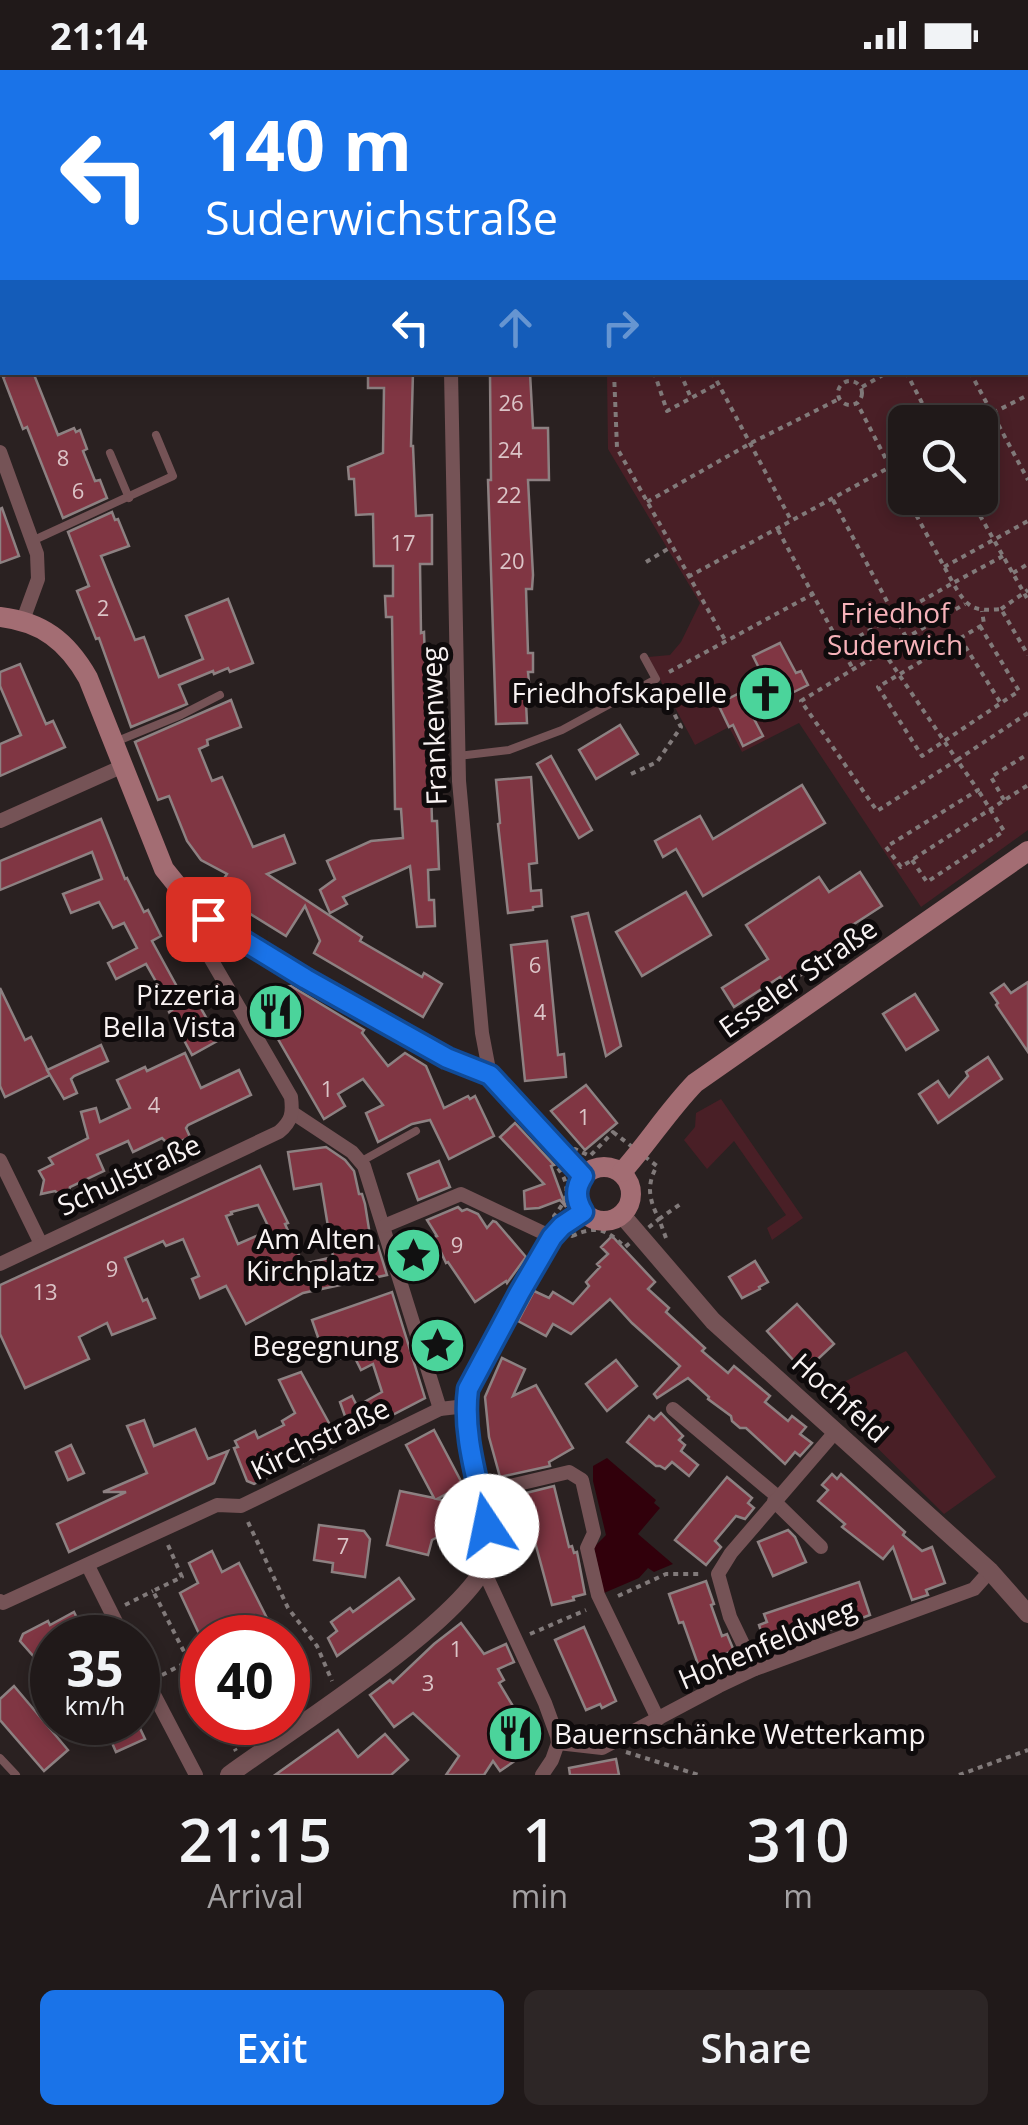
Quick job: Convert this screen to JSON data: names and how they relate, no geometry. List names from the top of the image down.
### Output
{
  "streets": {
    "main road": ["Esseler Straße"],
    "street": [
      "Frankenweg",
      "Schulstraße",
      "Hochfeld",
      "Kirchstraße",
      "Hohenfeldweg"
    ]
  },
  "crossings": [
    ["Esseler Straße", "Hochfeld"],
    ["Hochfeld", "Hohenfeldweg"]
  ],
  "parks": ["Friedhof Suderwich"],
  "places": {
    "church": ["Friedhofskapelle"],
    "restaurant": ["Pizzeria Bella Vista", "Bauernschänke Wetterkamp"],
    "place": ["Am Alten Kirchplatz", "Begegnung"]
  },
  "house_numbers": [
    "26",
    "24",
    "8",
    "6",
    "22",
    "17",
    "20",
    "2",
    "6",
    "4",
    "1",
    "4",
    "1",
    "9",
    "9",
    "13",
    "7",
    "1",
    "3"
  ],
  "page": {
    "status": "21:14",
    "turn": ["140 m", "Suderwichstraße"],
    "speed": "35 km/h",
    "limit": "40",
    "eta": [
      "21:15",
      "Arrival",
      "1",
      "min",
      "310",
      "m"
    ],
    "buttons": ["Exit", "Share"]
  }
}
